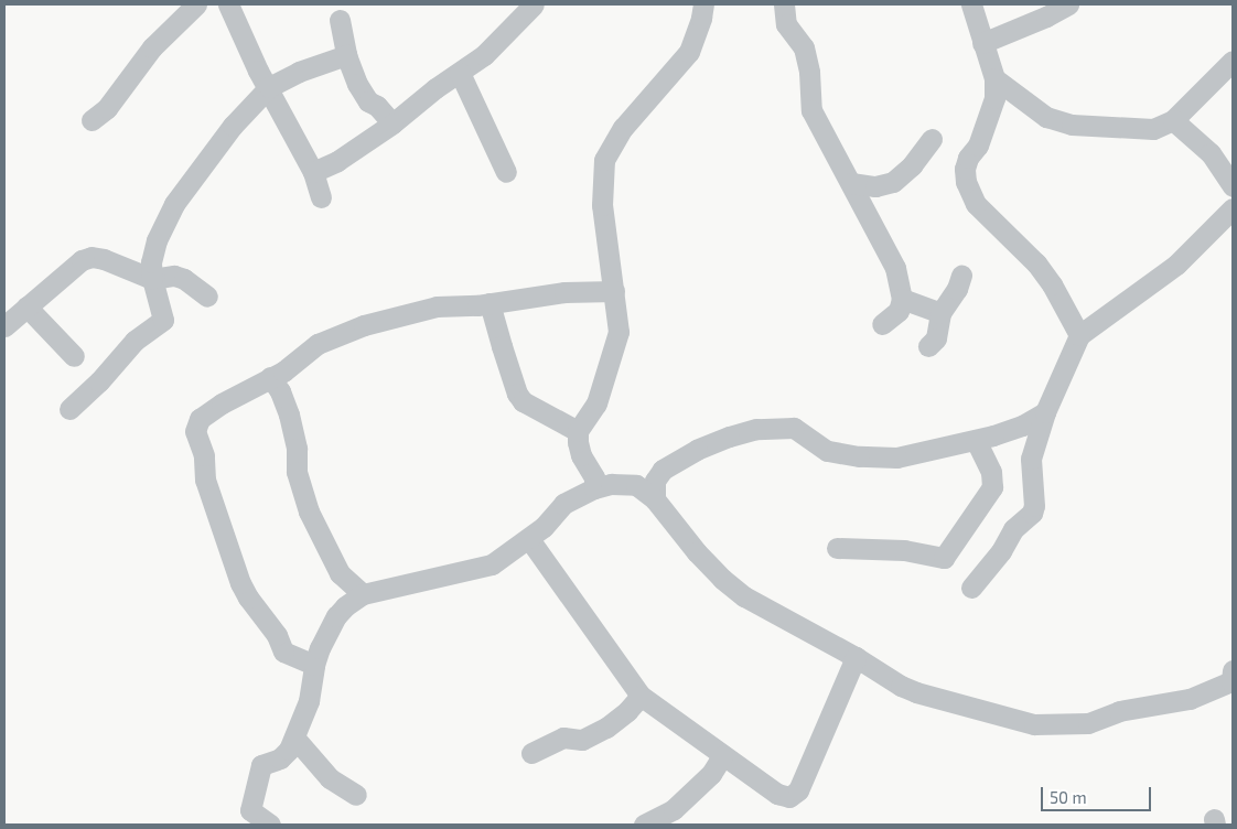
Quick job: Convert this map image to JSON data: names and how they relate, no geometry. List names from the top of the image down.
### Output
{
  "scale_bar": "50 m"
}
